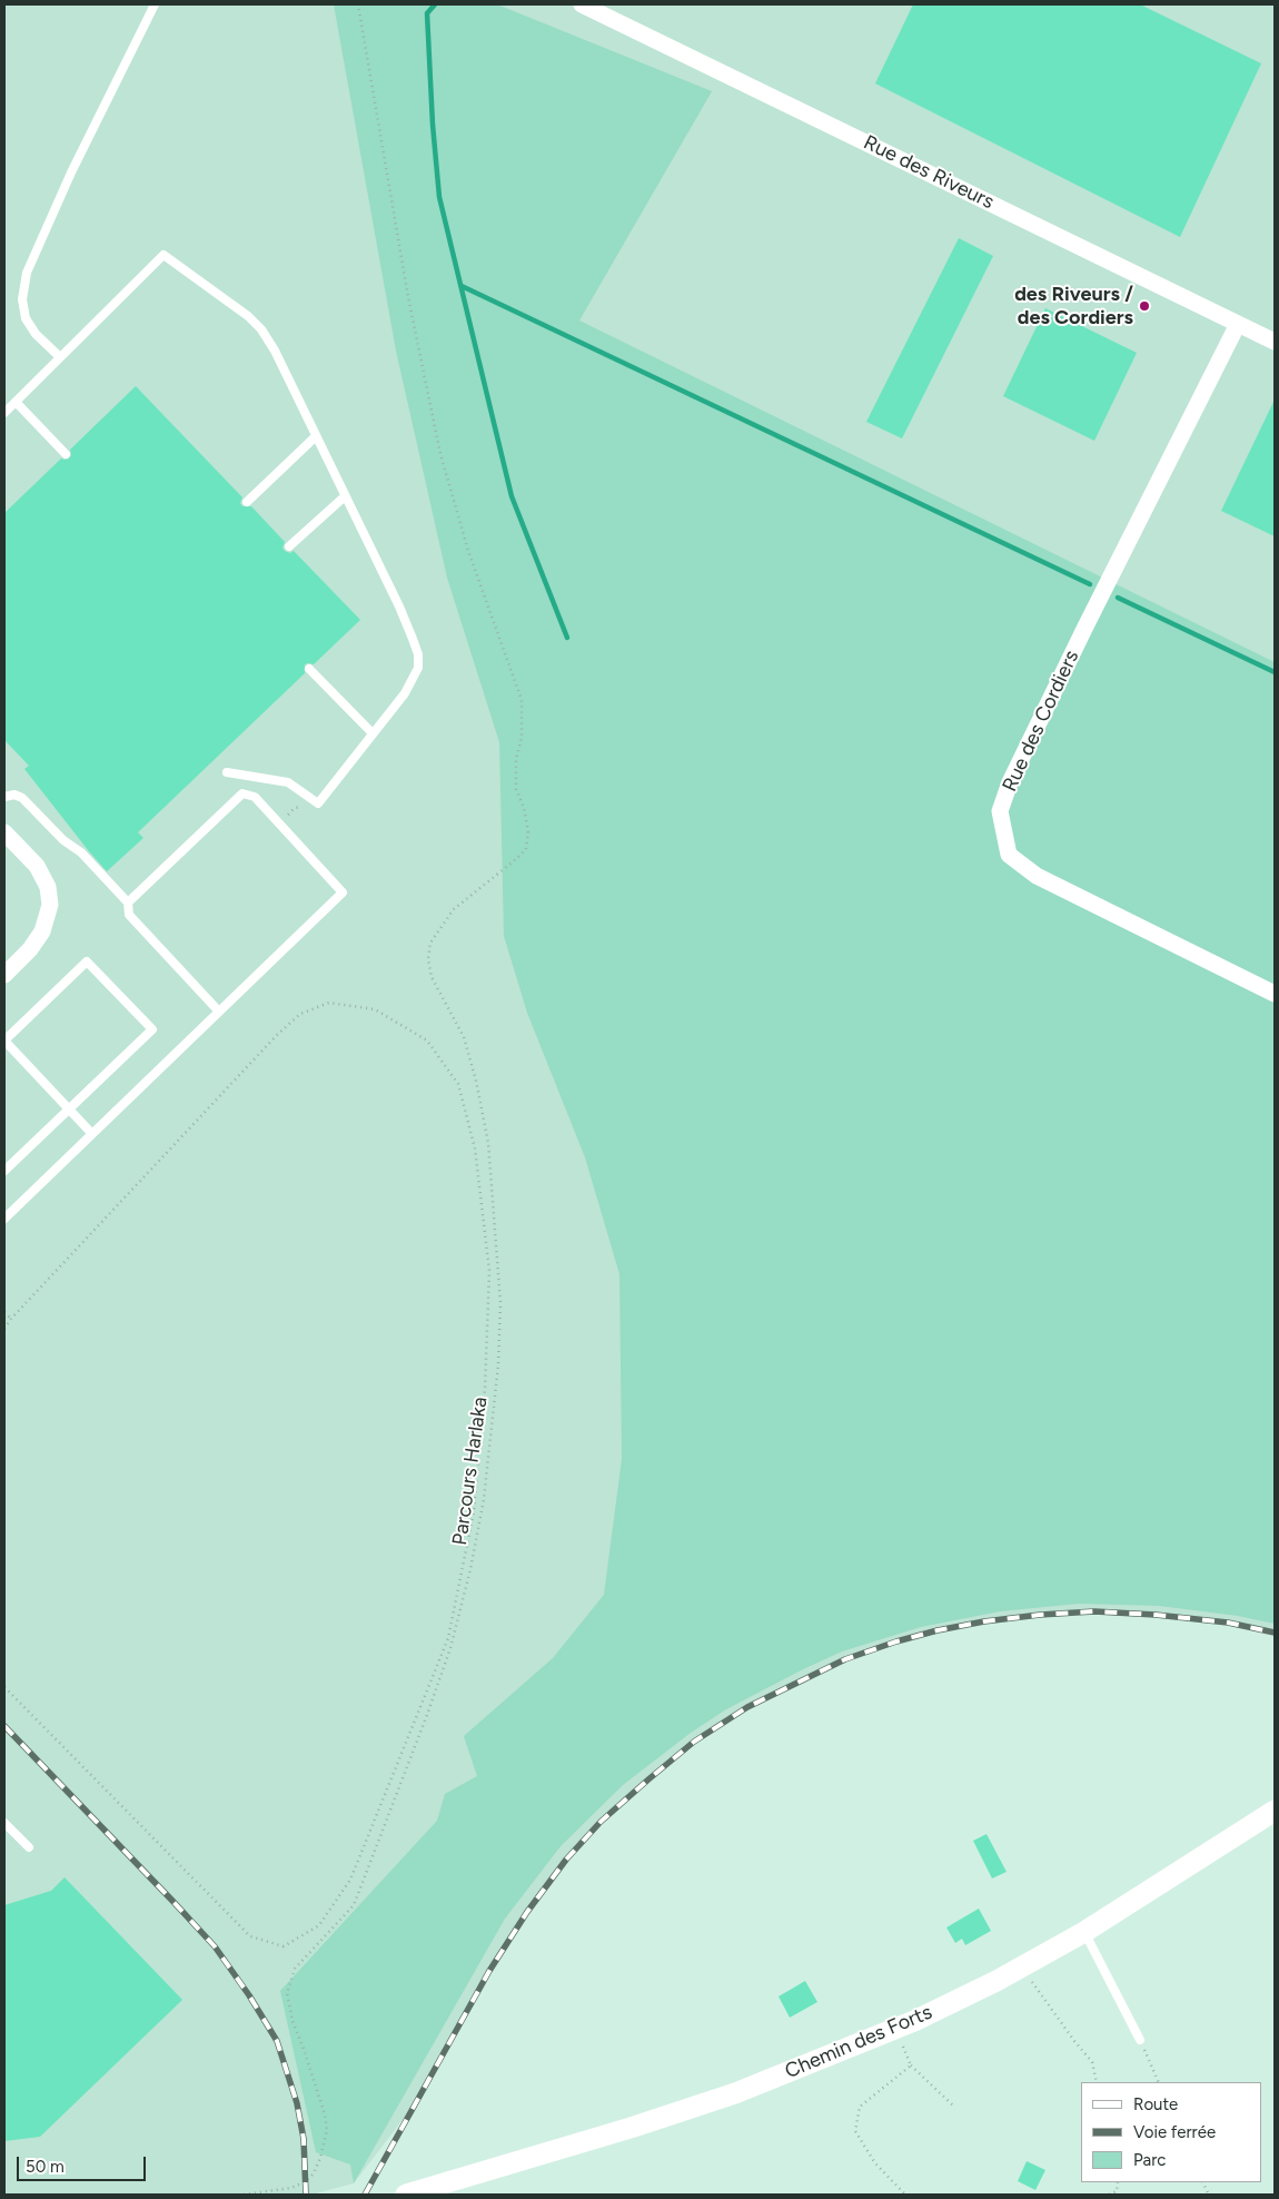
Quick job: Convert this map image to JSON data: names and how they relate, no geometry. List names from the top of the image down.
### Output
{
  "streets": {
    "street": ["Rue des Riveurs", "Rue des Cordiers", "Chemin des Forts"],
    "path": ["Parcours Harlaka"]
  },
  "crossings": [
    ["Rue des Riveurs", "Rue des Cordiers"]
  ],
  "places": ["des Riveurs / des Cordiers"],
  "legend": ["Route", "Voie ferrée", "Parc"],
  "scale_bar": "50 m"
}
